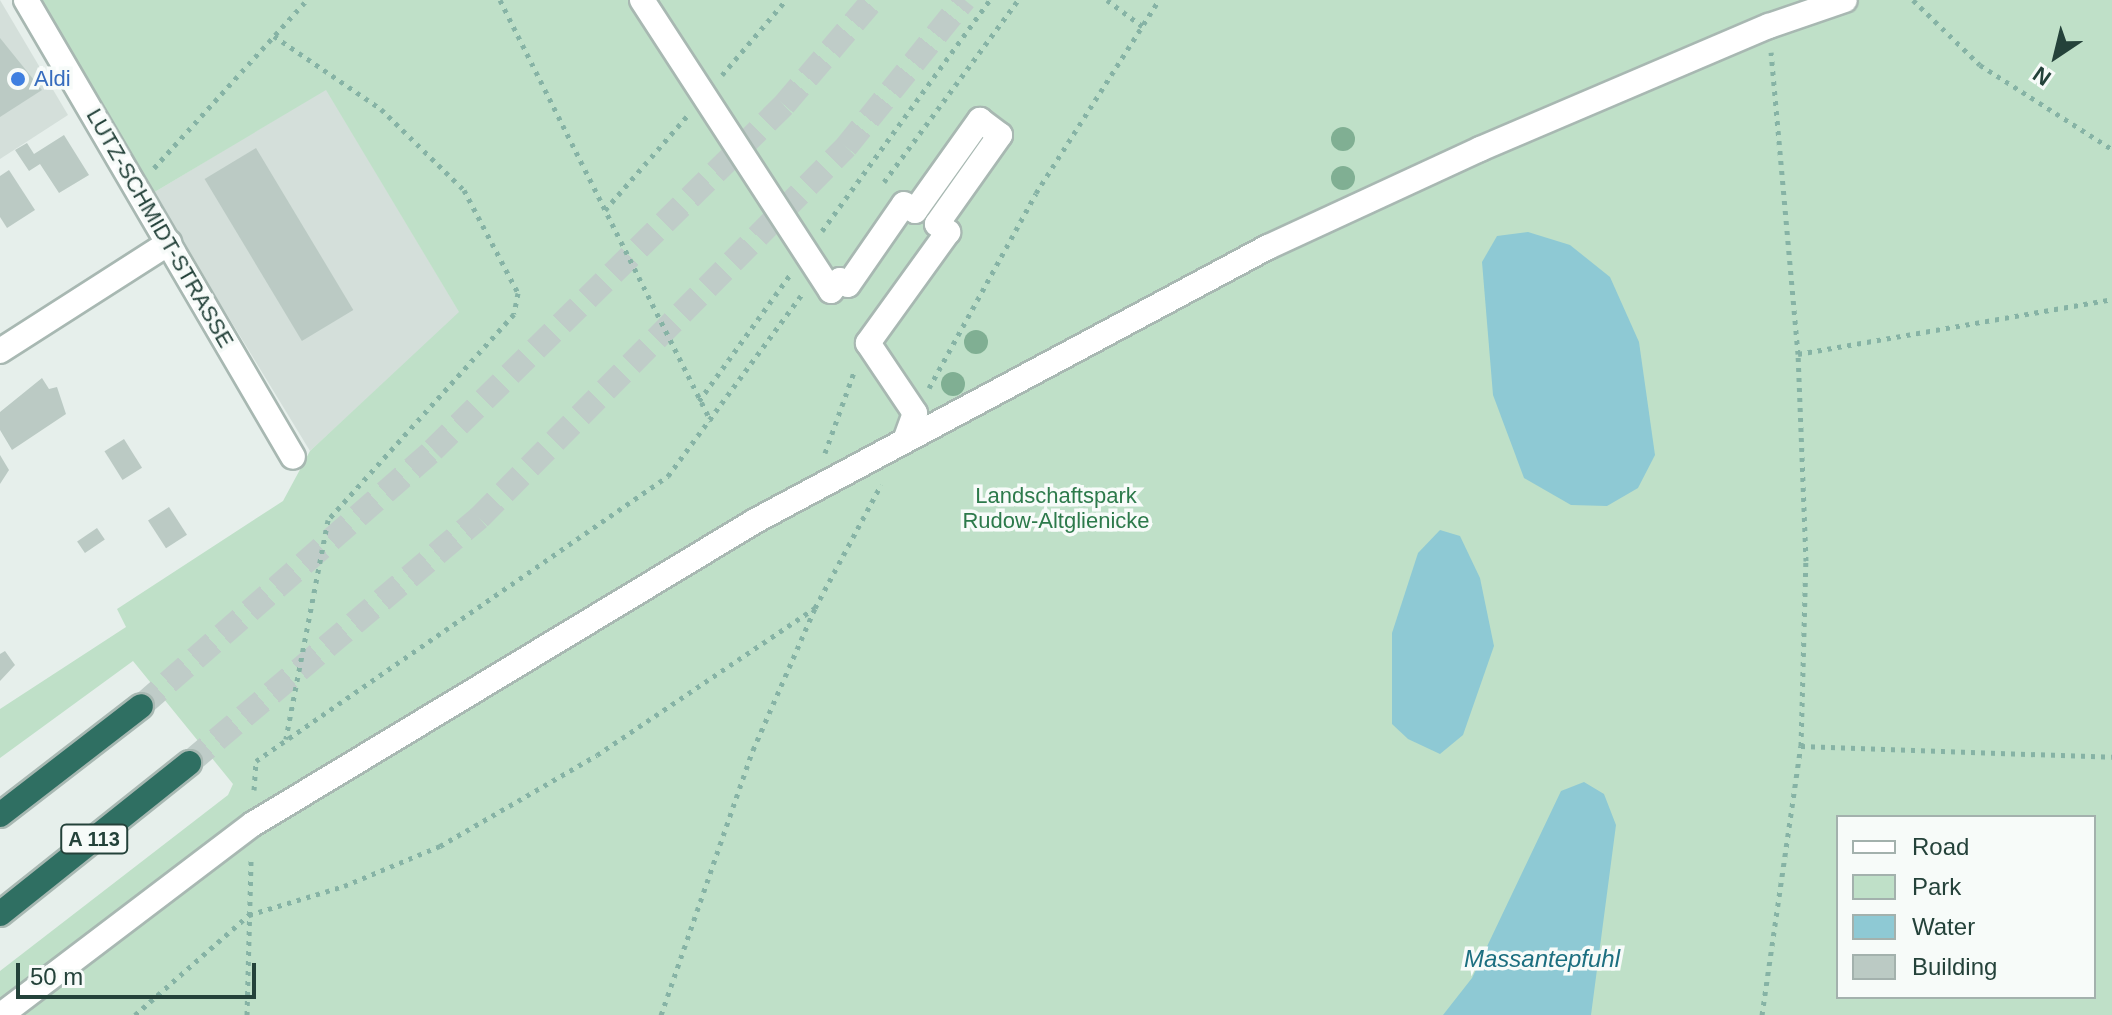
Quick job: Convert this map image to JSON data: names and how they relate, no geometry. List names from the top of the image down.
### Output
{
  "streets": {
    "highway": ["A 113"],
    "street": ["LUTZ-SCHMIDT-STRASSE"]
  },
  "water": ["Massantepfuhl"],
  "parks": ["Landschaftspark Rudow-Altglienicke"],
  "places": ["Aldi"],
  "legend": [
    "Road",
    "Park",
    "Water",
    "Building"
  ],
  "scale_bar": "50 m",
  "north": "bottom left"
}
